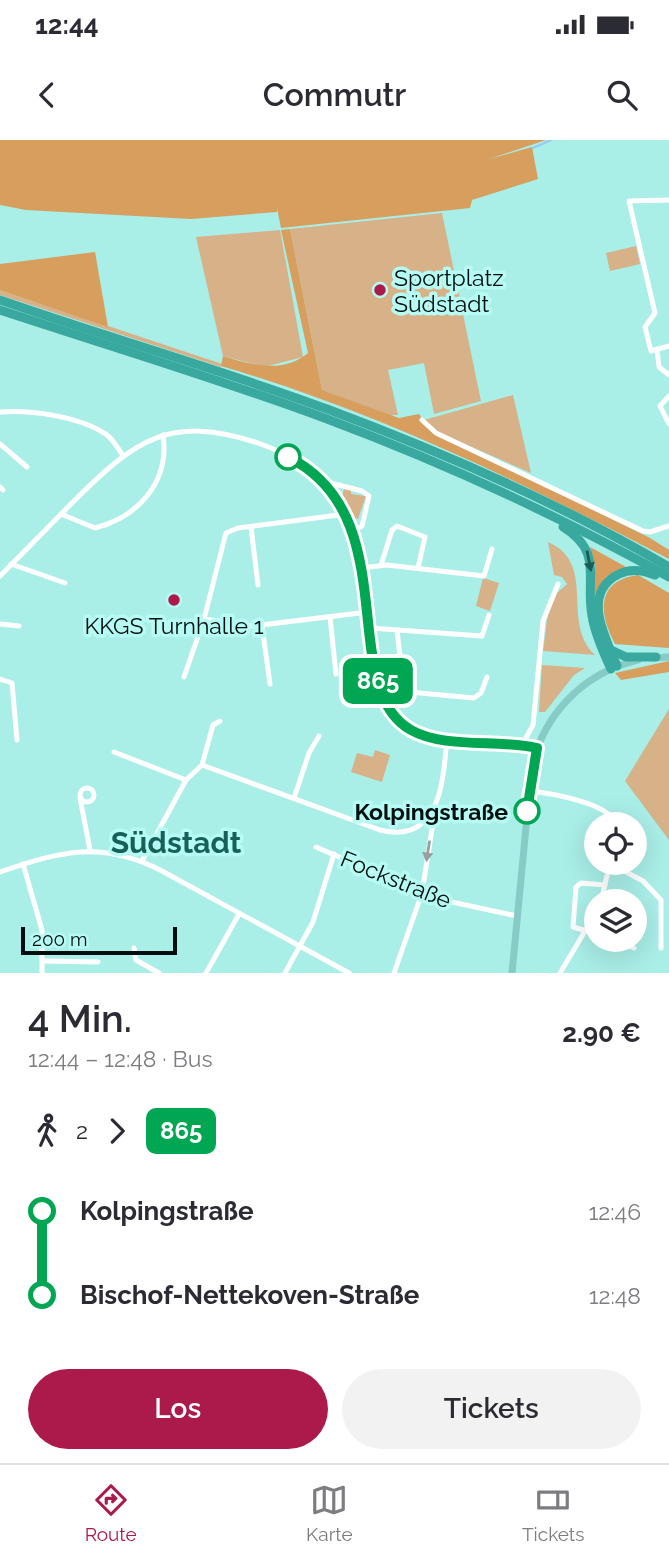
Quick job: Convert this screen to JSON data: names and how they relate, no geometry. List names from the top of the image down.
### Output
{
  "streets": {
    "street": ["Fockstraße"]
  },
  "districts": ["Südstadt"],
  "places": ["Sportplatz Südstadt", "KKGS Turnhalle 1", "Kolpingstraße"],
  "lines": ["bus line 865"],
  "scale_bar": "200 m",
  "page": {
    "status": "12:44",
    "header": "Commutr",
    "on_map": "865",
    "scale": "200 m",
    "heading": ["4 Min.", "12:44 – 12:48 · Bus", "2.90 €"],
    "legs": ["2", "865"],
    "list": [
      {
        "name": "Kolpingstraße",
        "value": "12:46"
      },
      {
        "name": "Bischof-Nettekoven-Straße",
        "value": "12:48"
      }
    ],
    "buttons": ["Los", "Tickets"],
    "tabs": ["Route", "Karte", "Tickets"]
  }
}
